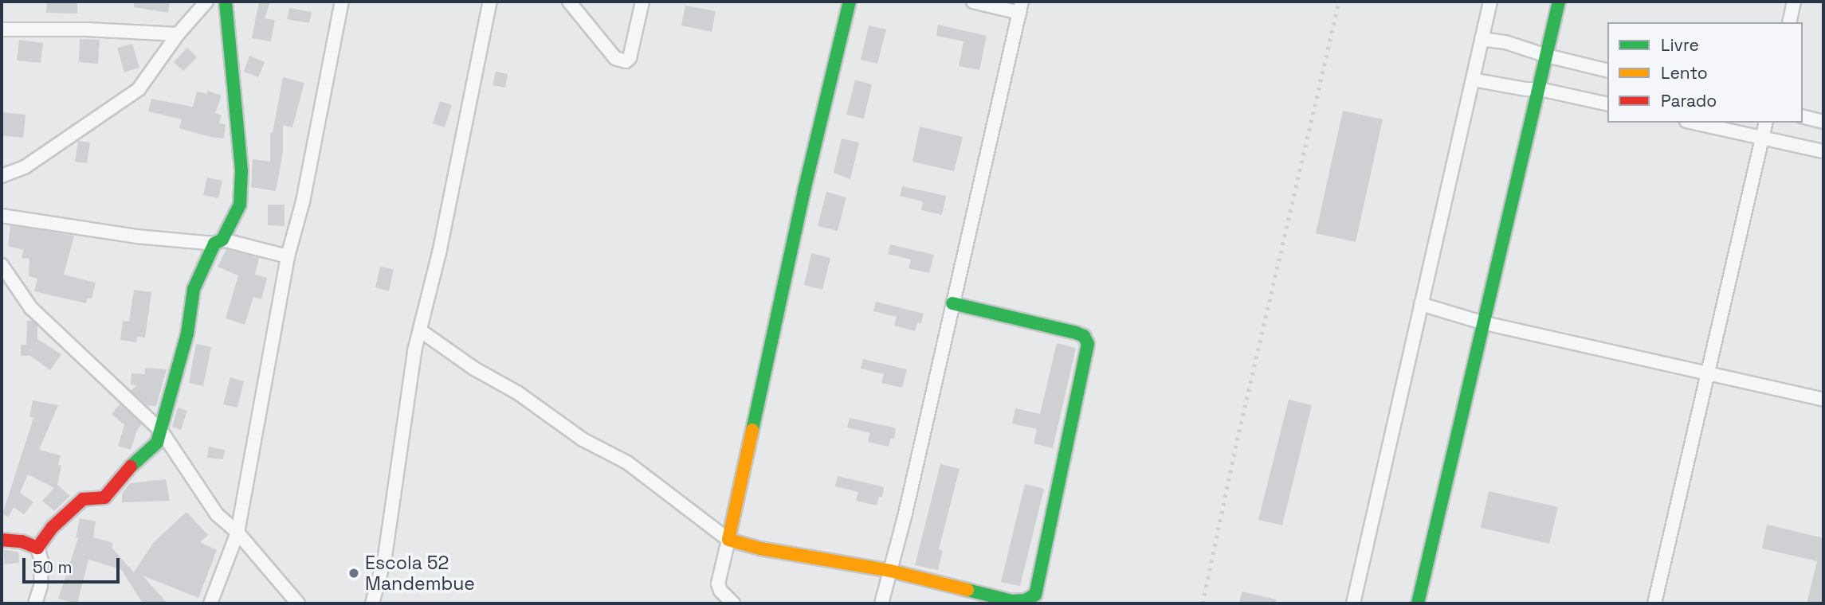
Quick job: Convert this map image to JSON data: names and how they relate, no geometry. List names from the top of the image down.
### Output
{
  "places": ["Escola 52 Mandembue"],
  "legend": ["Livre", "Lento", "Parado"],
  "scale_bar": "50 m"
}
